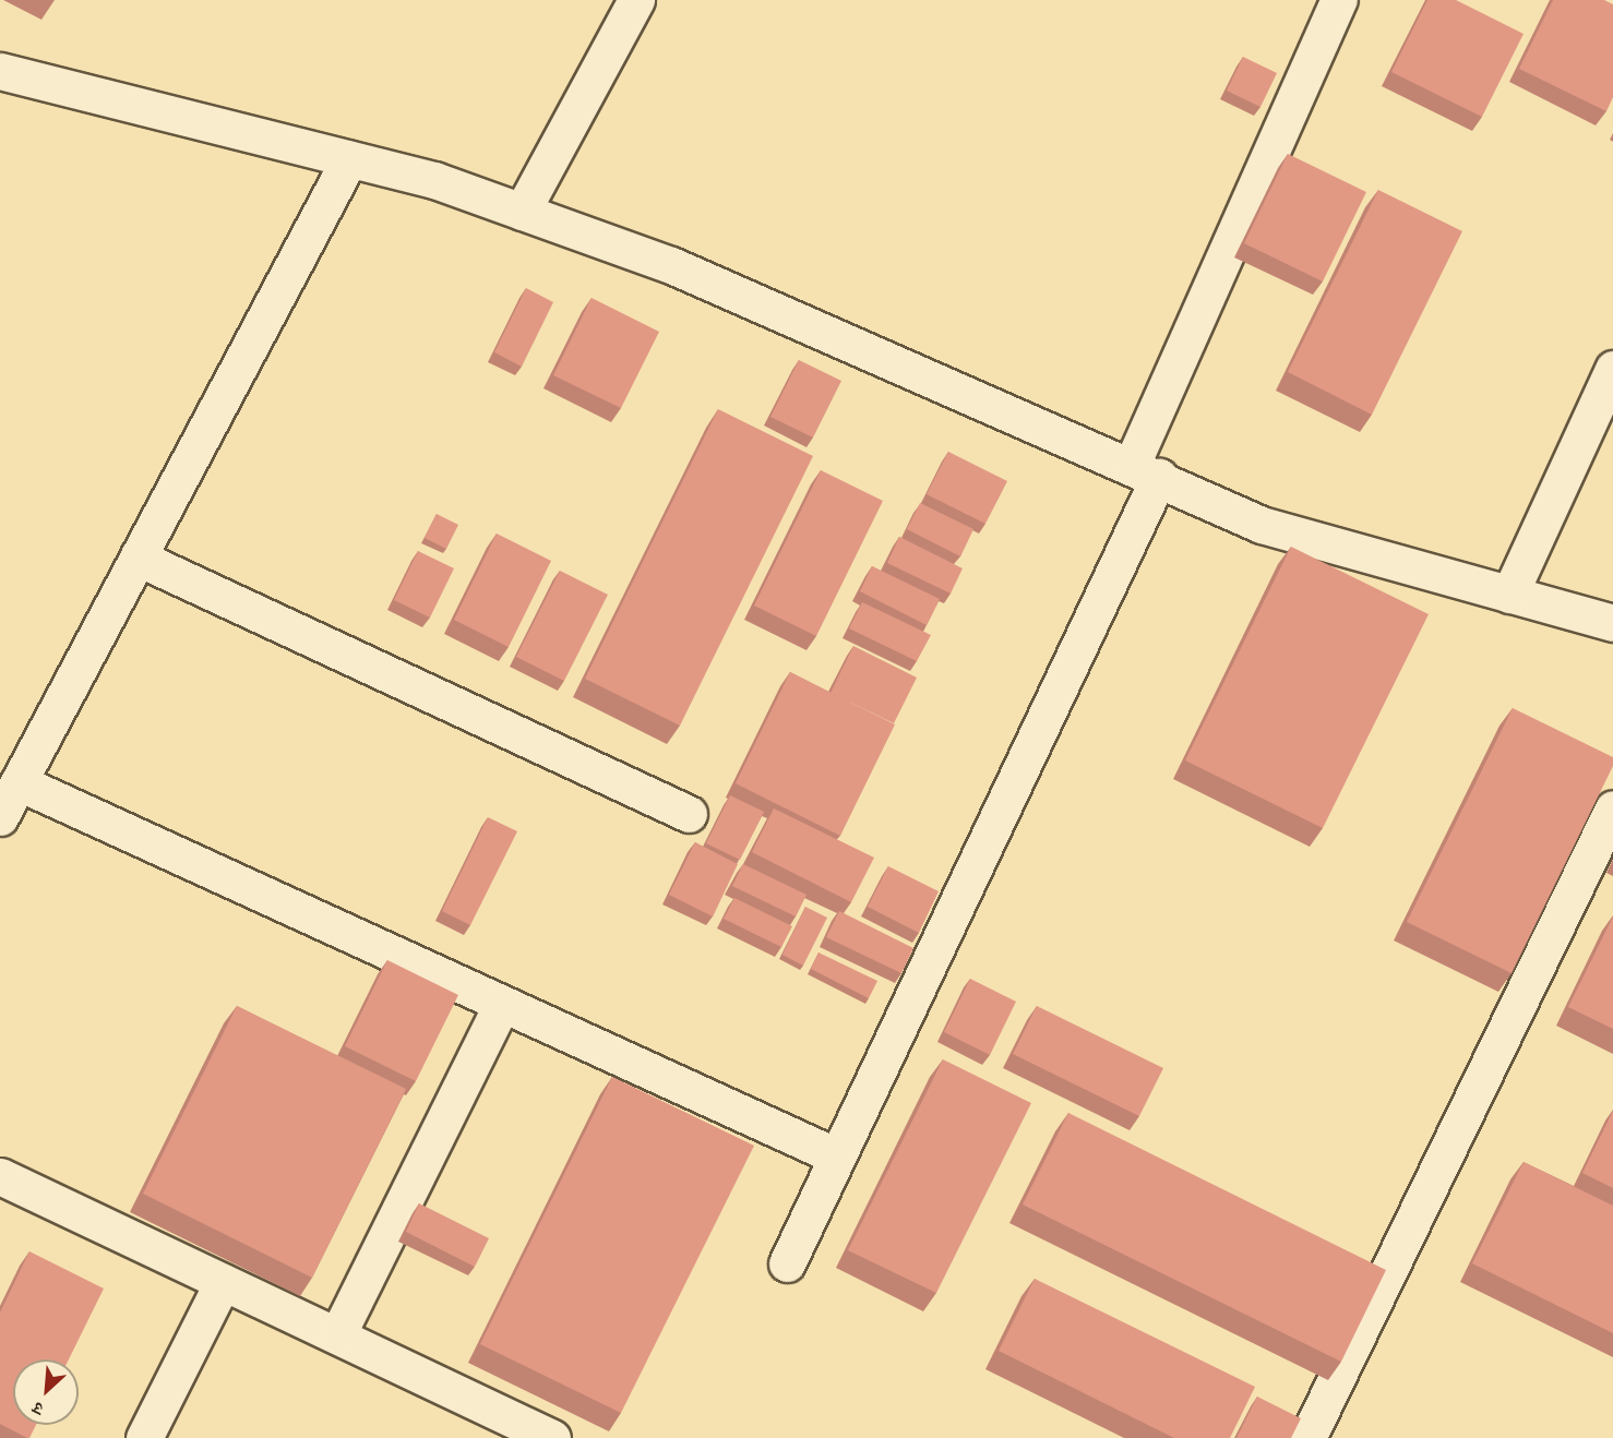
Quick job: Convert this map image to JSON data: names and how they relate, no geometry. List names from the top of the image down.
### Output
{
  "north": "bottom left"
}
